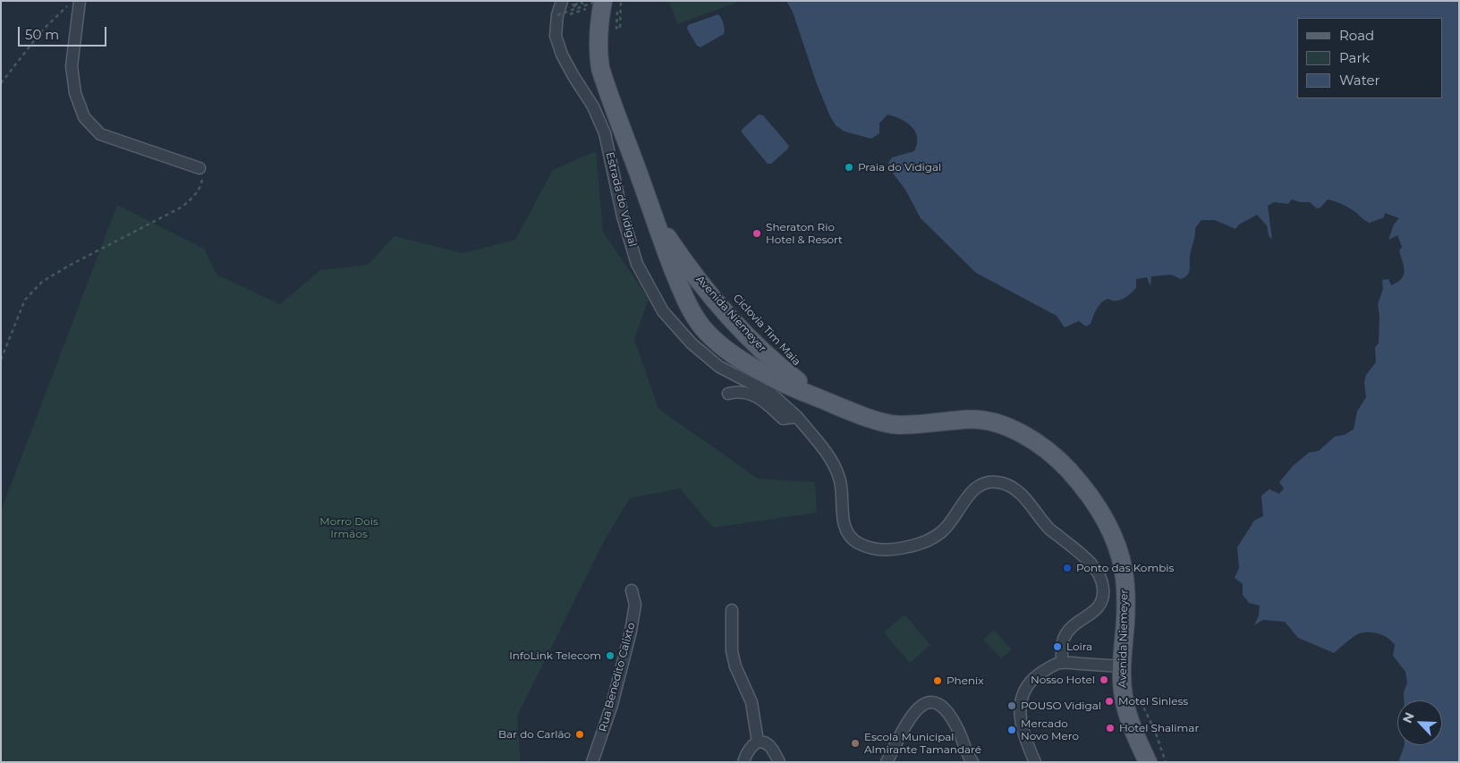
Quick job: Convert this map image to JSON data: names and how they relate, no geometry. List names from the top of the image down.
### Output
{
  "streets": {
    "main road": ["Avenida Niemeyer"],
    "street": ["Estrada do Vidigal", "Rua Benedito Calixto"]
  },
  "parks": ["Morro Dois Irmãos"],
  "places": [
    "Praia do Vidigal",
    "Sheraton Rio Hotel & Resort",
    "Ponto das Kombis",
    "Loira",
    "InfoLink Telecom",
    "Nosso Hotel",
    "Phenix",
    "Motel Sinless",
    "POUSO Vidigal",
    "Hotel Shalimar",
    "Mercado Novo Mero",
    "Bar do Carlão",
    "Escola Municipal Almirante Tamandaré"
  ],
  "legend": ["Road", "Park", "Water"],
  "scale_bar": "50 m",
  "north": "top left"
}
